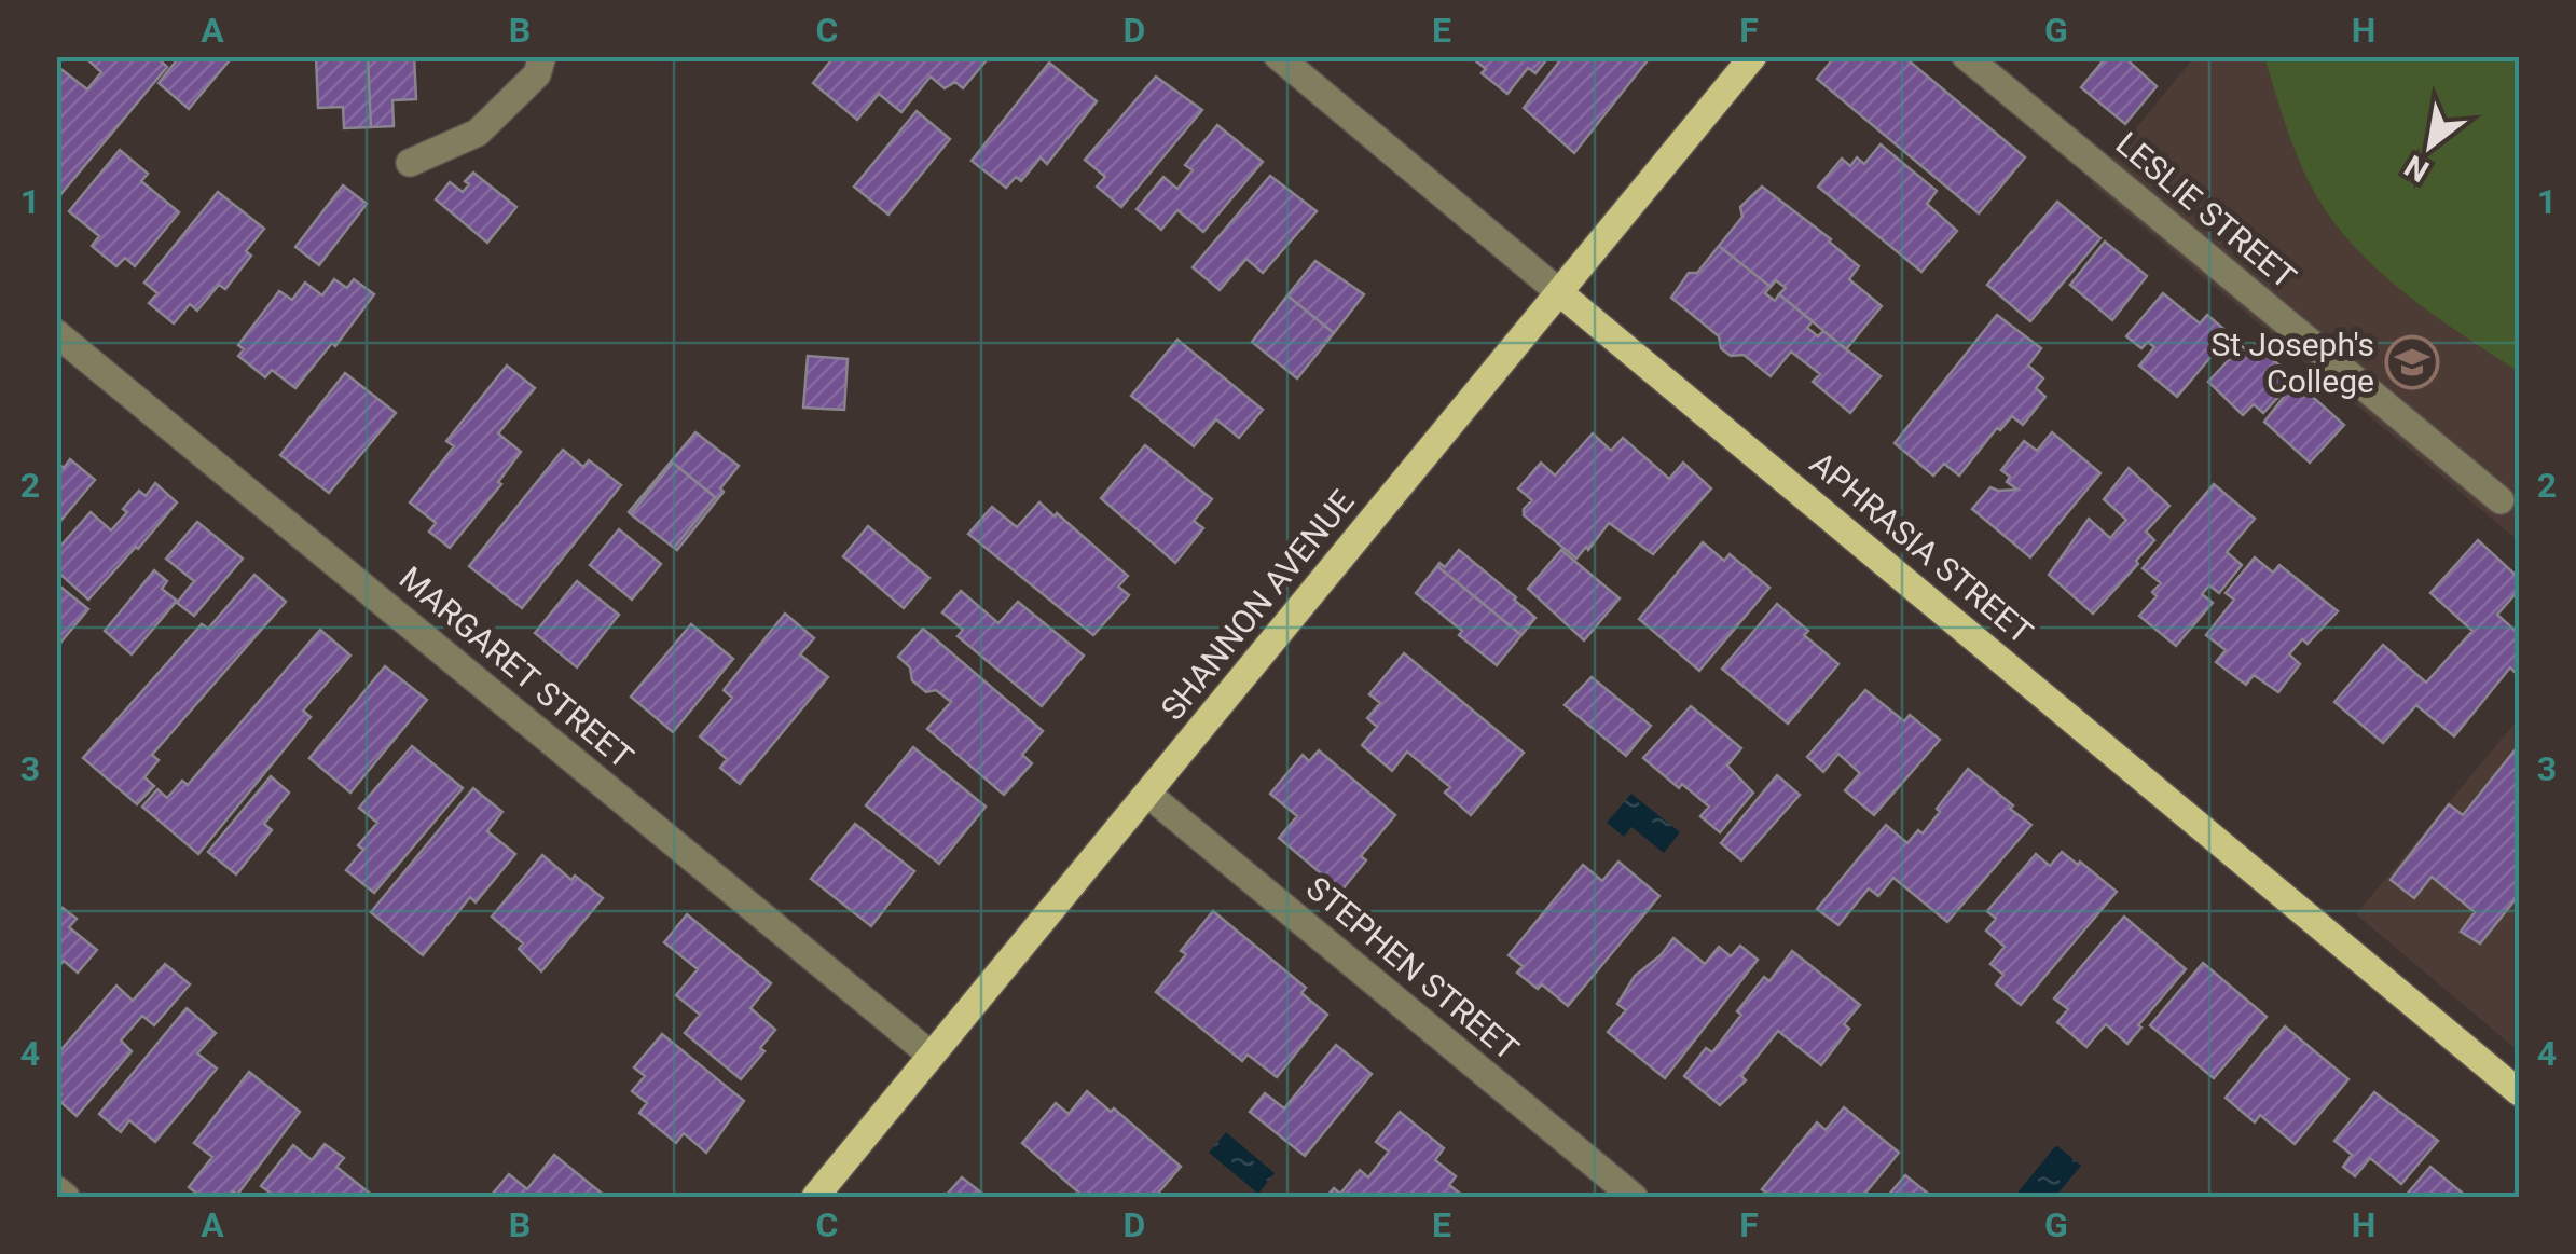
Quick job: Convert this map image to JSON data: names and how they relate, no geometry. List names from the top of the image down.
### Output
{
  "streets": {
    "main road": ["APHRASIA STREET", "SHANNON AVENUE"],
    "street": ["LESLIE STREET", "MARGARET STREET", "STEPHEN STREET"]
  },
  "crossings": [
    ["APHRASIA STREET", "SHANNON AVENUE"],
    ["SHANNON AVENUE", "MARGARET STREET"],
    ["SHANNON AVENUE", "STEPHEN STREET"]
  ],
  "places": {
    "school or university": ["St Joseph's College"]
  },
  "north": "bottom left",
  "grid": {
    "columns": [
      "A",
      "B",
      "C",
      "D",
      "E",
      "F",
      "G",
      "H"
    ],
    "rows": [
      "1",
      "2",
      "3",
      "4"
    ]
  }
}
